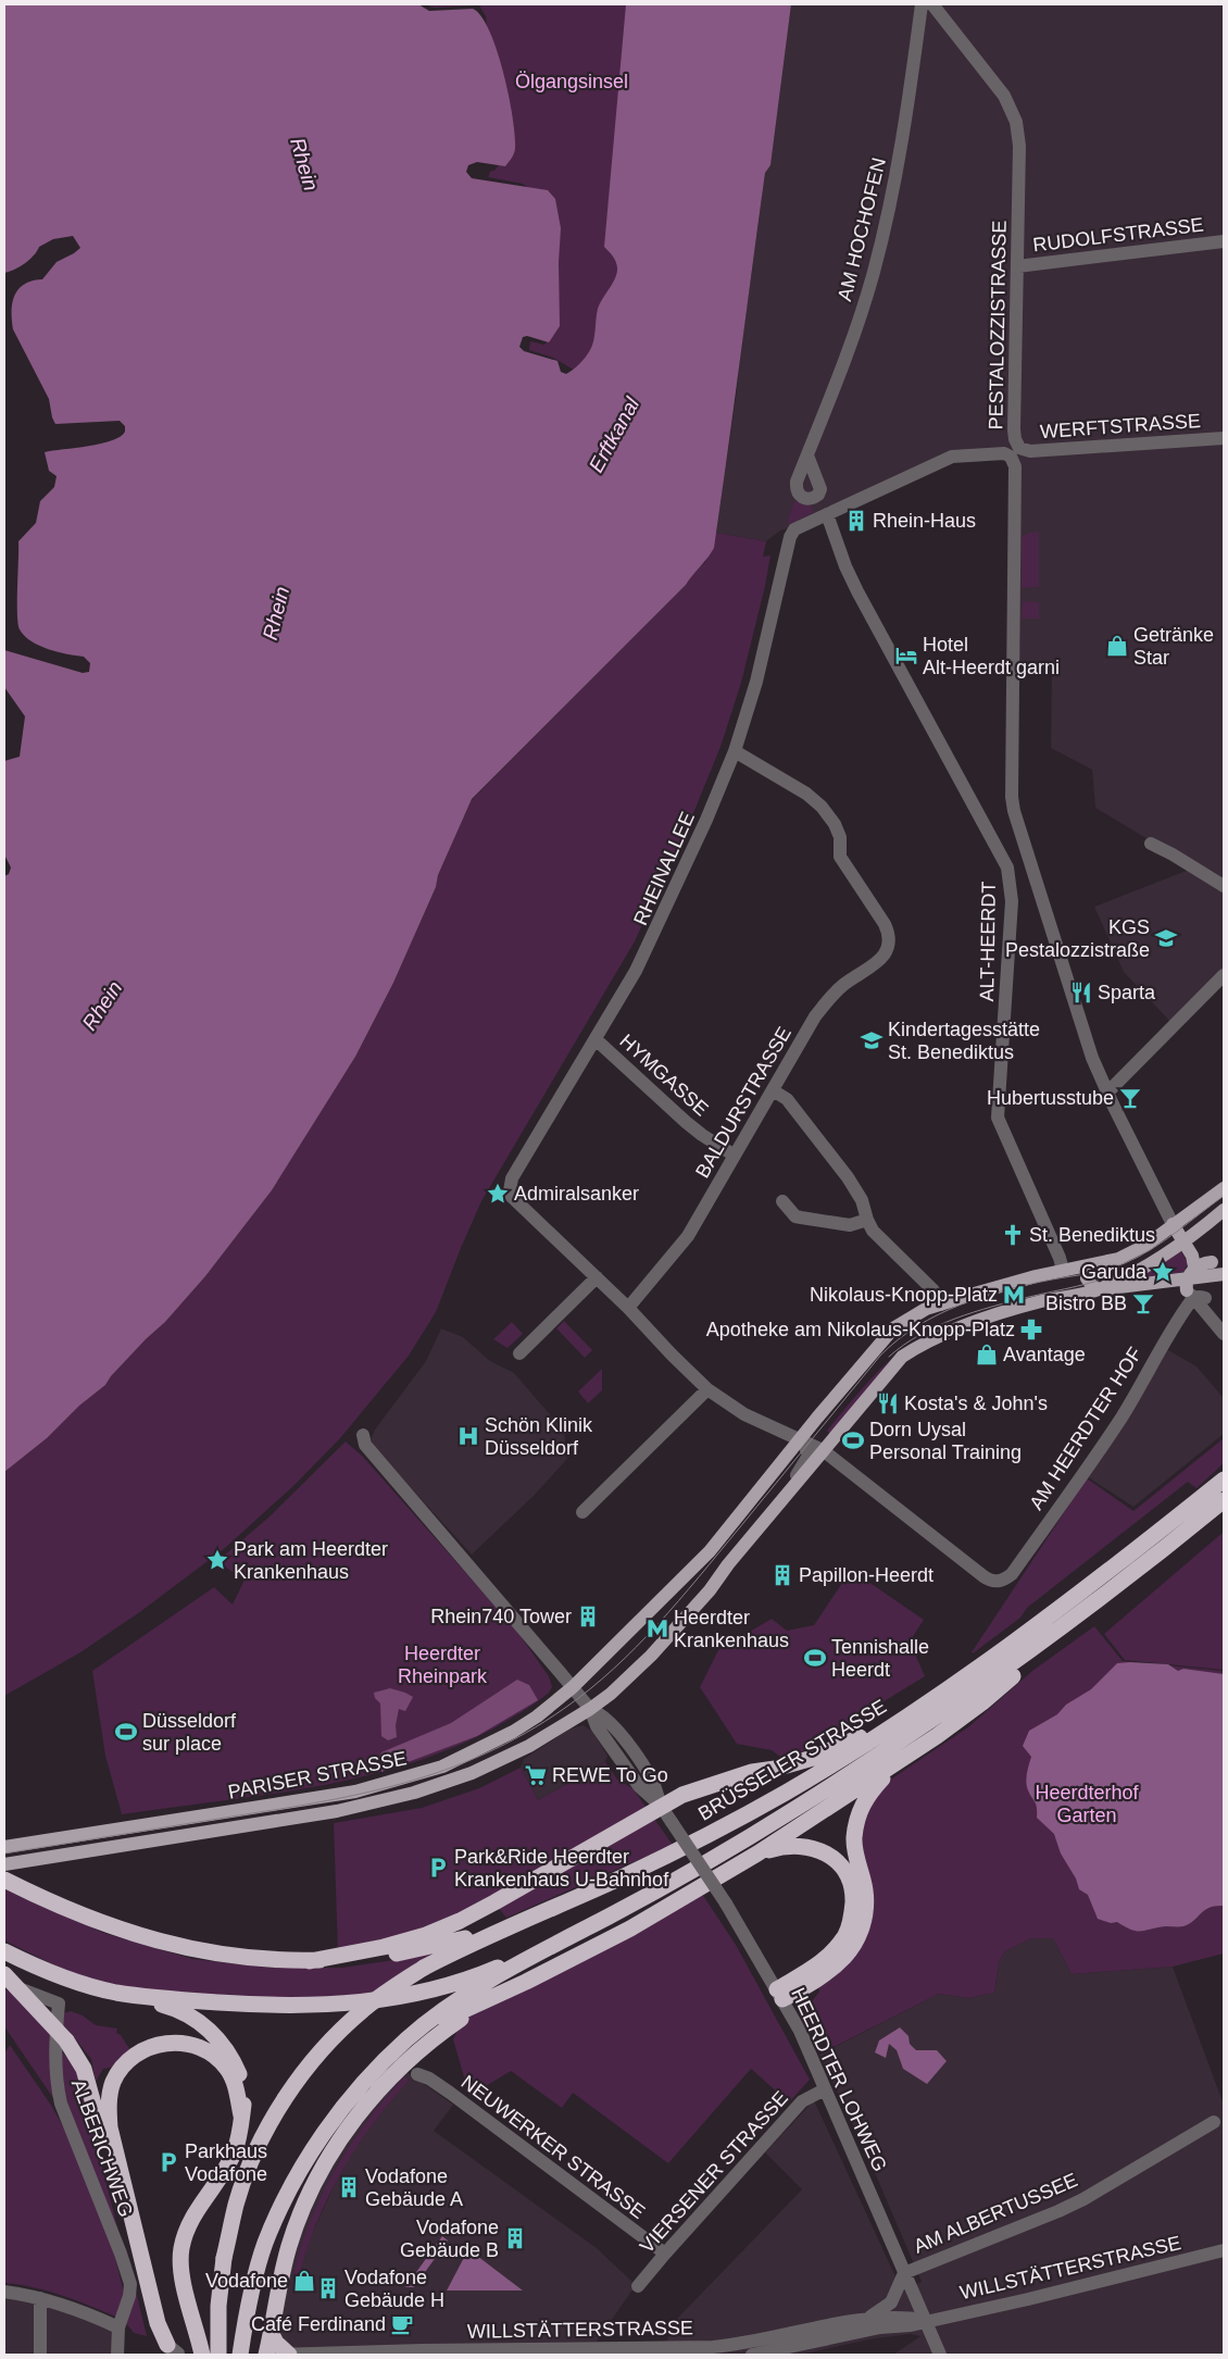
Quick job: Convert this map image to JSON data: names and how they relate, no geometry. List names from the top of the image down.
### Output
{
  "streets": {
    "highway": ["BRÜSSELER STRASSE"],
    "main road": ["PARISER STRASSE"],
    "street": [
      "AM HOCHOFEN",
      "RUDOLFSTRASSE",
      "PESTALOZZISTRASSE",
      "WERFTSTRASSE",
      "RHEINALLEE",
      "ALT-HEERDT",
      "HYMGASSE",
      "BALDURSTRASSE",
      "AM HEERDTER HOF",
      "HEERDTER LOHWEG",
      "NEUWERKER STRASSE",
      "ALBERICHWEG",
      "VIERSENER STRASSE",
      "AM ALBERTUSSEE",
      "WILLSTÄTTERSTRASSE"
    ]
  },
  "crossings": [
    ["RUDOLFSTRASSE", "PESTALOZZISTRASSE"],
    ["PESTALOZZISTRASSE", "WERFTSTRASSE"],
    ["WERFTSTRASSE", "RHEINALLEE"],
    ["WERFTSTRASSE", "ALT-HEERDT"],
    ["RHEINALLEE", "HYMGASSE"],
    ["RHEINALLEE", "BALDURSTRASSE"],
    ["HYMGASSE", "BALDURSTRASSE"],
    ["AM HEERDTER HOF", "PARISER STRASSE"],
    ["PARISER STRASSE", "HEERDTER LOHWEG"],
    ["HEERDTER LOHWEG", "VIERSENER STRASSE"],
    ["HEERDTER LOHWEG", "AM ALBERTUSSEE"],
    ["HEERDTER LOHWEG", "WILLSTÄTTERSTRASSE"],
    ["NEUWERKER STRASSE", "VIERSENER STRASSE"],
    ["AM ALBERTUSSEE", "WILLSTÄTTERSTRASSE"]
  ],
  "water": ["Rhein", "Erftkanal"],
  "parks": ["Ölgangsinsel", "Heerdter Rheinpark", "Heerdterhof Garten"],
  "places": {
    "building": [
      "Rhein-Haus",
      "Papillon-Heerdt",
      "Rhein740 Tower",
      "Vodafone Gebäude A",
      "Vodafone Gebäude B",
      "Vodafone Gebäude H"
    ],
    "shop": ["Getränke Star", "Avantage", "Vodafone"],
    "hotel": ["Hotel Alt-Heerdt garni"],
    "school or university": ["KGS Pestalozzistraße", "Kindertagesstätte St. Benediktus"],
    "restaurant": ["Sparta", "Kosta's & John's"],
    "bar": ["Hubertusstube", "Bistro BB"],
    "place": ["Admiralsanker", "Garuda", "Park am Heerdter Krankenhaus"],
    "church": ["St. Benediktus"],
    "metro station": ["Nikolaus-Knopp-Platz", "Heerdter Krankenhaus"],
    "pharmacy": ["Apotheke am Nikolaus-Knopp-Platz"],
    "hospital": ["Schön Klinik Düsseldorf"],
    "sports": ["Dorn Uysal Personal Training", "Tennishalle Heerdt", "Düsseldorf sur place"],
    "supermarket": ["REWE To Go"],
    "parking": ["Park&Ride Heerdter Krankenhaus U-Bahnhof", "Parkhaus Vodafone"],
    "cafe": ["Café Ferdinand"]
  }
}
